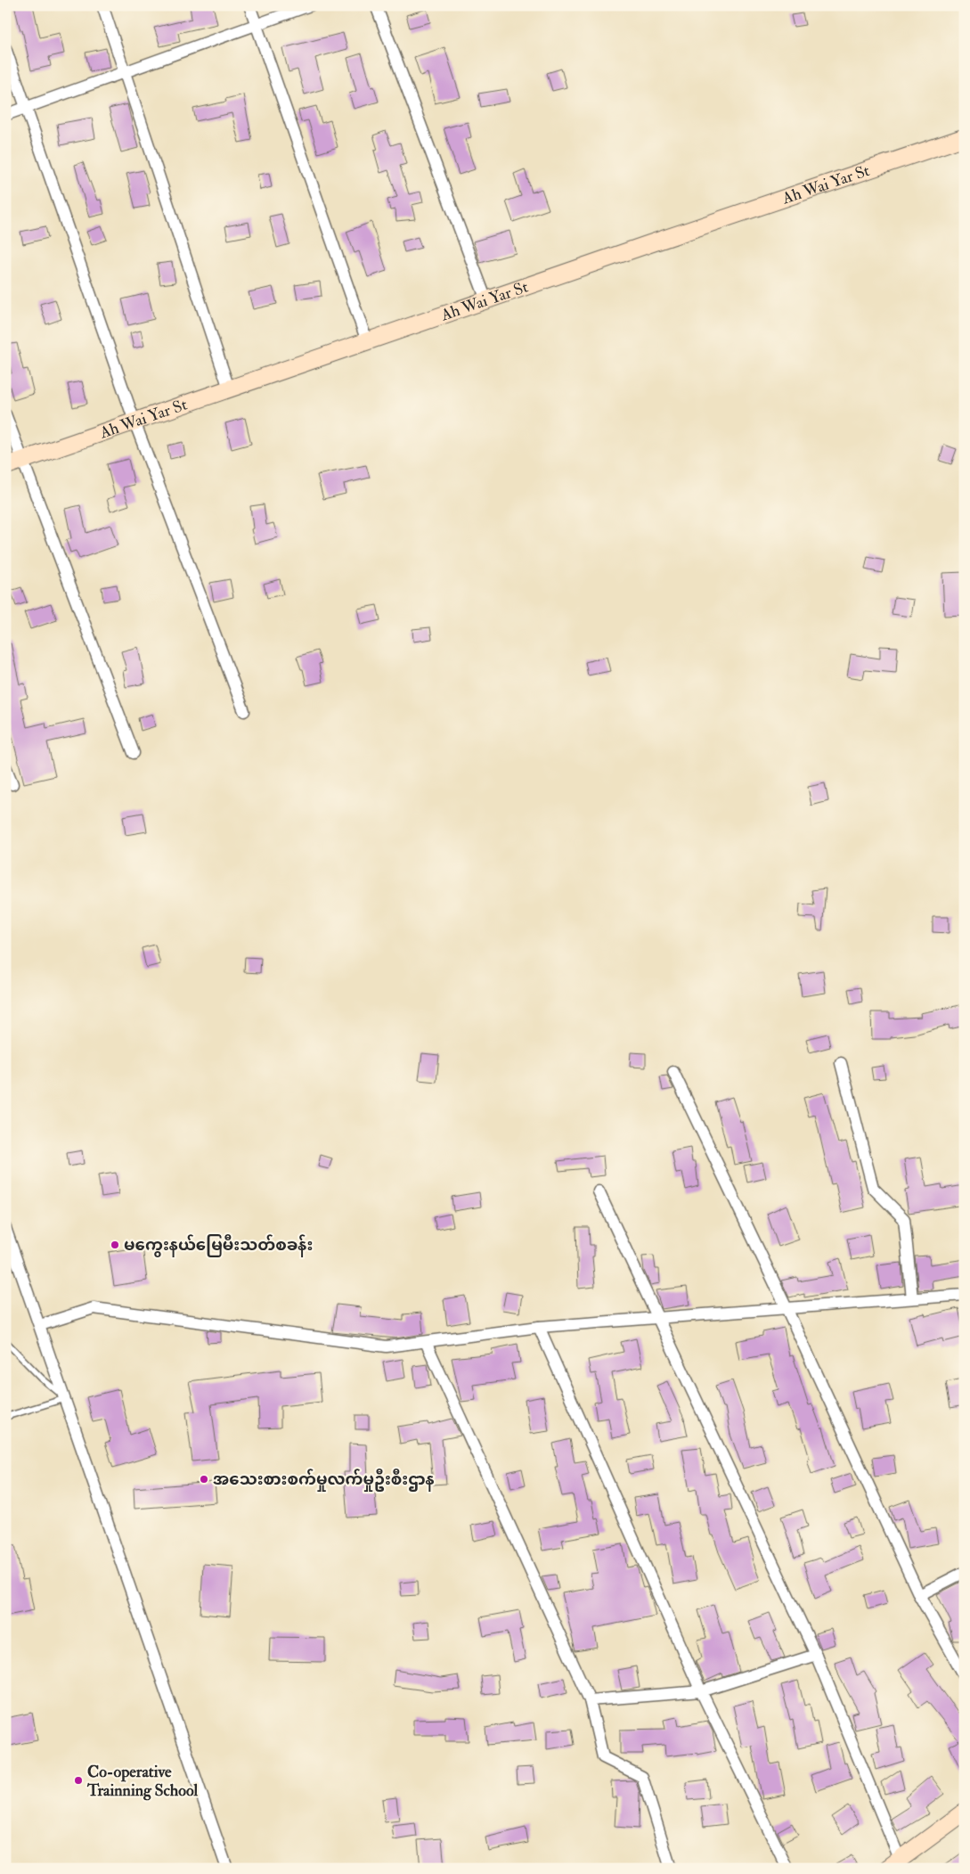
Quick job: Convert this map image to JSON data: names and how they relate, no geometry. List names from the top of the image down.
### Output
{
  "streets": {
    "street": ["Ah Wai Yar St"]
  },
  "places": ["မကွေးနယ်မြေမီးသတ်စခန်း", "အသေးစားစက်မှုလက်မှုဦးစီးဌာန", "Co-operative Trainning School"]
}
